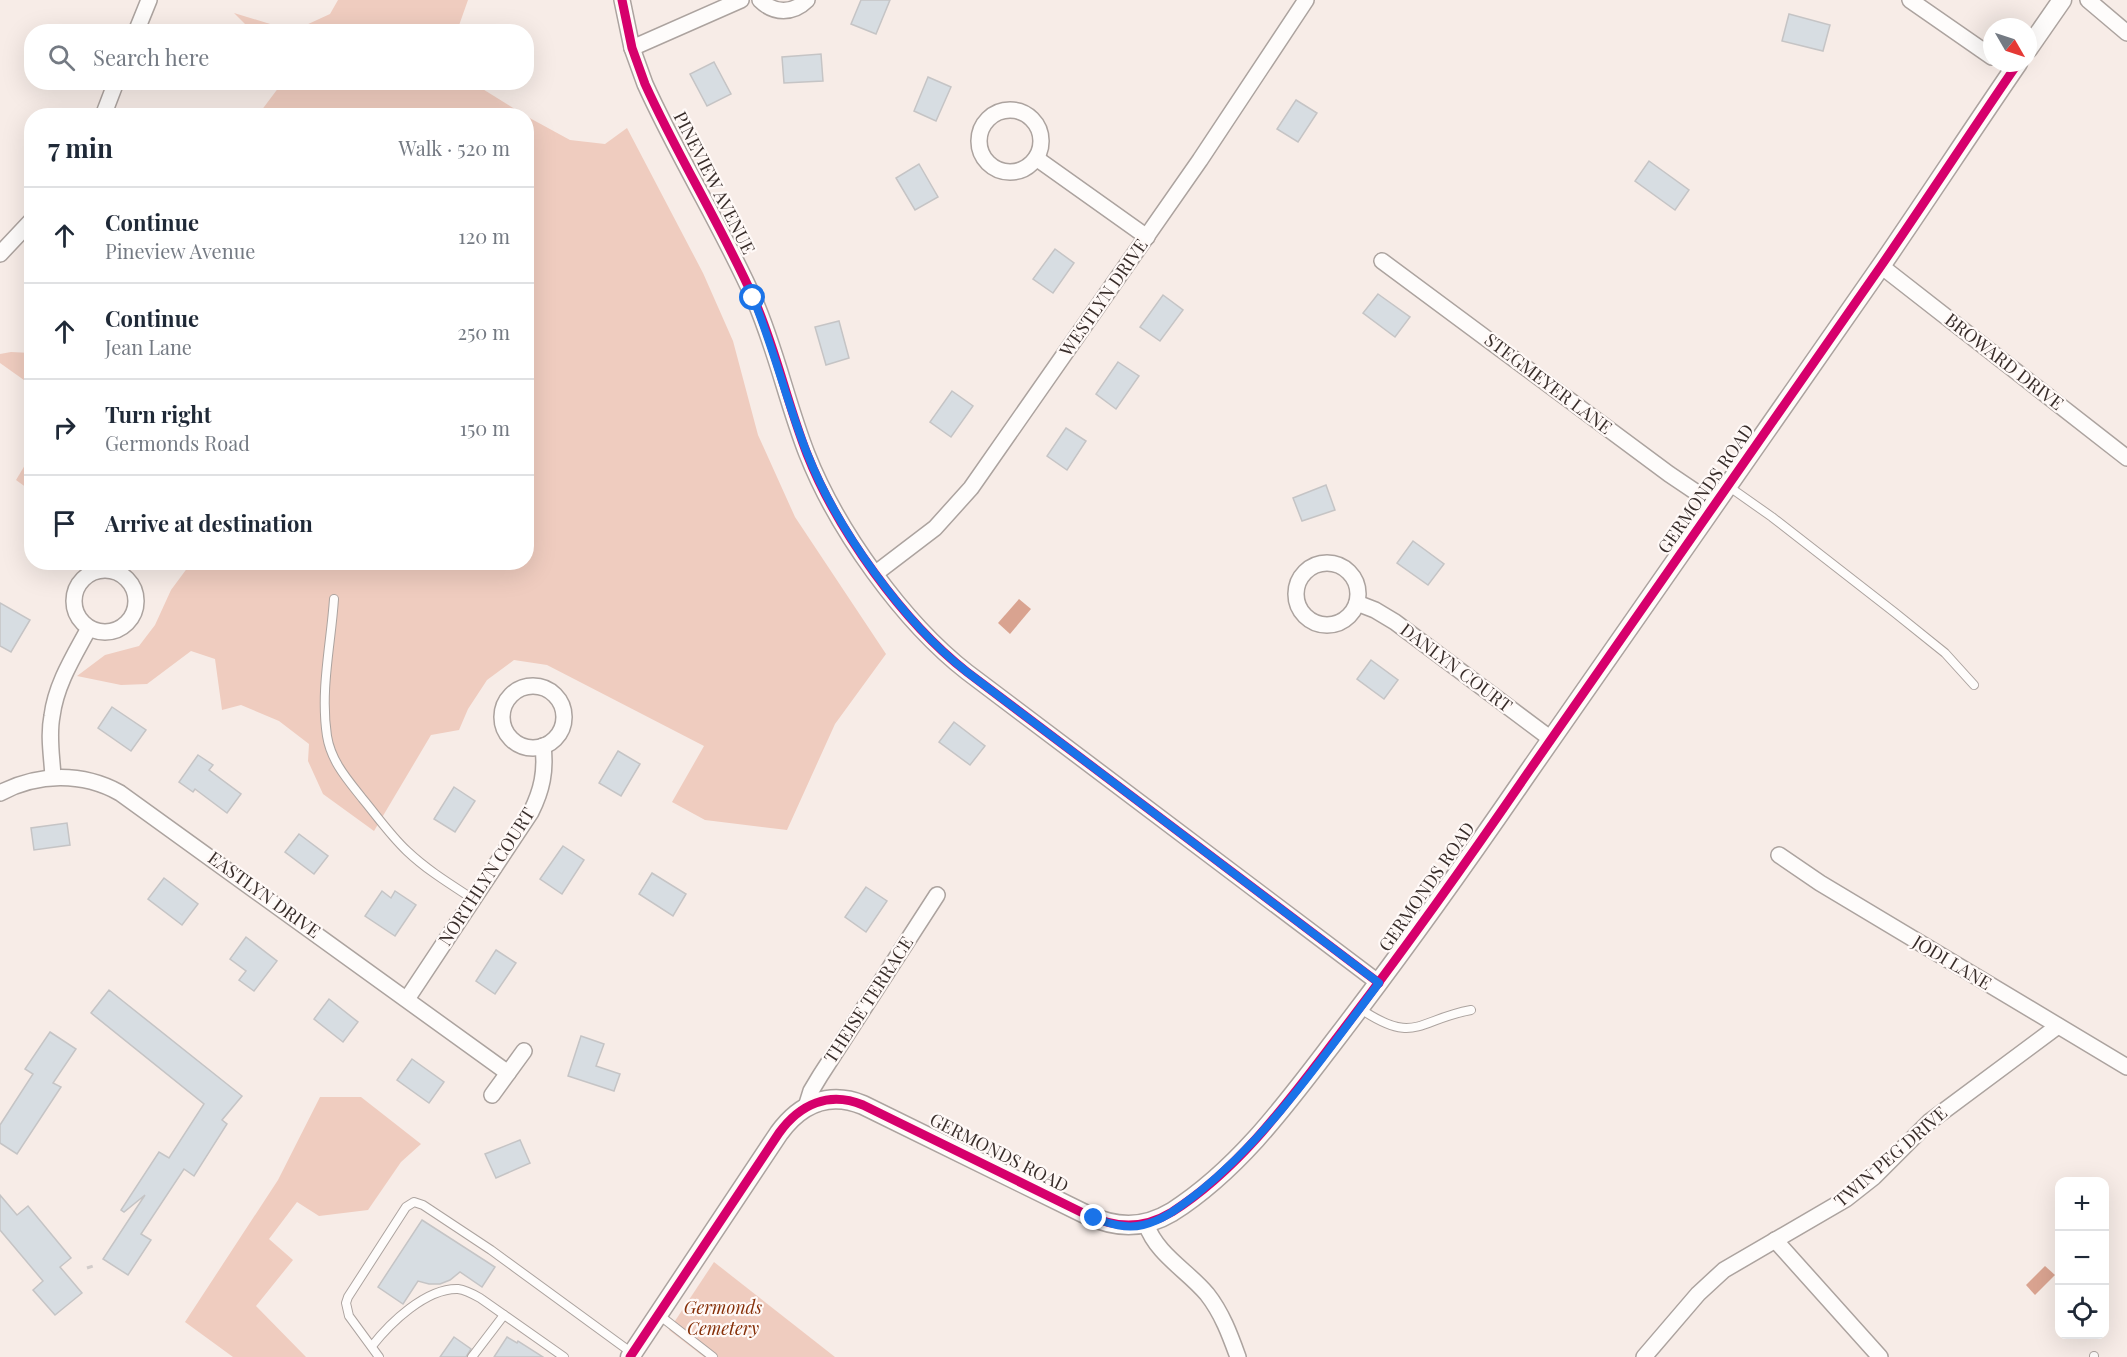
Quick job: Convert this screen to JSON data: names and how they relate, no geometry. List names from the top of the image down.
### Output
{
  "streets": {
    "street": [
      "PINEVIEW AVENUE",
      "WESTLYN DRIVE",
      "BROWARD DRIVE",
      "STEGMEYER LANE",
      "GERMONDS ROAD",
      "DANLYN COURT",
      "NORTHLYN COURT",
      "EASTLYN DRIVE",
      "JODI LANE",
      "THEISE TERRACE",
      "TWIN PEG DRIVE"
    ]
  },
  "crossings": [
    ["PINEVIEW AVENUE", "WESTLYN DRIVE"],
    ["PINEVIEW AVENUE", "GERMONDS ROAD"],
    ["BROWARD DRIVE", "GERMONDS ROAD"],
    ["STEGMEYER LANE", "GERMONDS ROAD"],
    ["GERMONDS ROAD", "DANLYN COURT"],
    ["GERMONDS ROAD", "THEISE TERRACE"],
    ["NORTHLYN COURT", "EASTLYN DRIVE"],
    ["JODI LANE", "TWIN PEG DRIVE"]
  ],
  "parks": ["Germonds Cemetery"],
  "north": "bottom right",
  "page": {
    "search": "Search here",
    "heading": ["7 min", "Walk · 520 m"],
    "list": [
      ["Continue", "Pineview Avenue", "120 m"],
      ["Continue", "Jean Lane", "250 m"],
      ["Turn right", "Germonds Road", "150 m"],
      "Arrive at destination"
    ],
    "map_buttons": ["+", "−"]
  }
}
